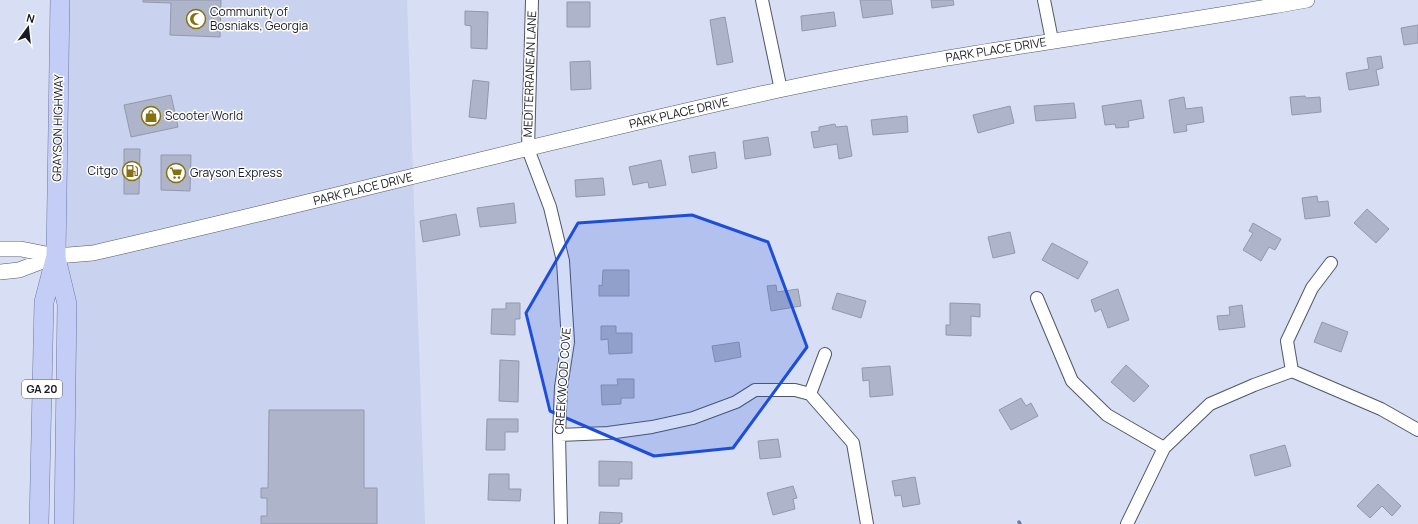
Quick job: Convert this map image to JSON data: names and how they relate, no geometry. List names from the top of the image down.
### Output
{
  "streets": {
    "main road": ["GRAYSON HIGHWAY", "GA 20"],
    "street": ["PARK PLACE DRIVE", "MEDITERRANEAN LANE", "CREEKWOOD COVE"]
  },
  "crossings": [
    ["PARK PLACE DRIVE", "MEDITERRANEAN LANE"],
    ["PARK PLACE DRIVE", "GRAYSON HIGHWAY"],
    ["PARK PLACE DRIVE", "CREEKWOOD COVE"],
    ["MEDITERRANEAN LANE", "CREEKWOOD COVE"]
  ],
  "places": {
    "mosque": ["Community of Bosniaks, Georgia"],
    "shop": ["Scooter World"],
    "fuel station": ["Citgo"],
    "supermarket": ["Grayson Express"]
  },
  "north": "top"
}
